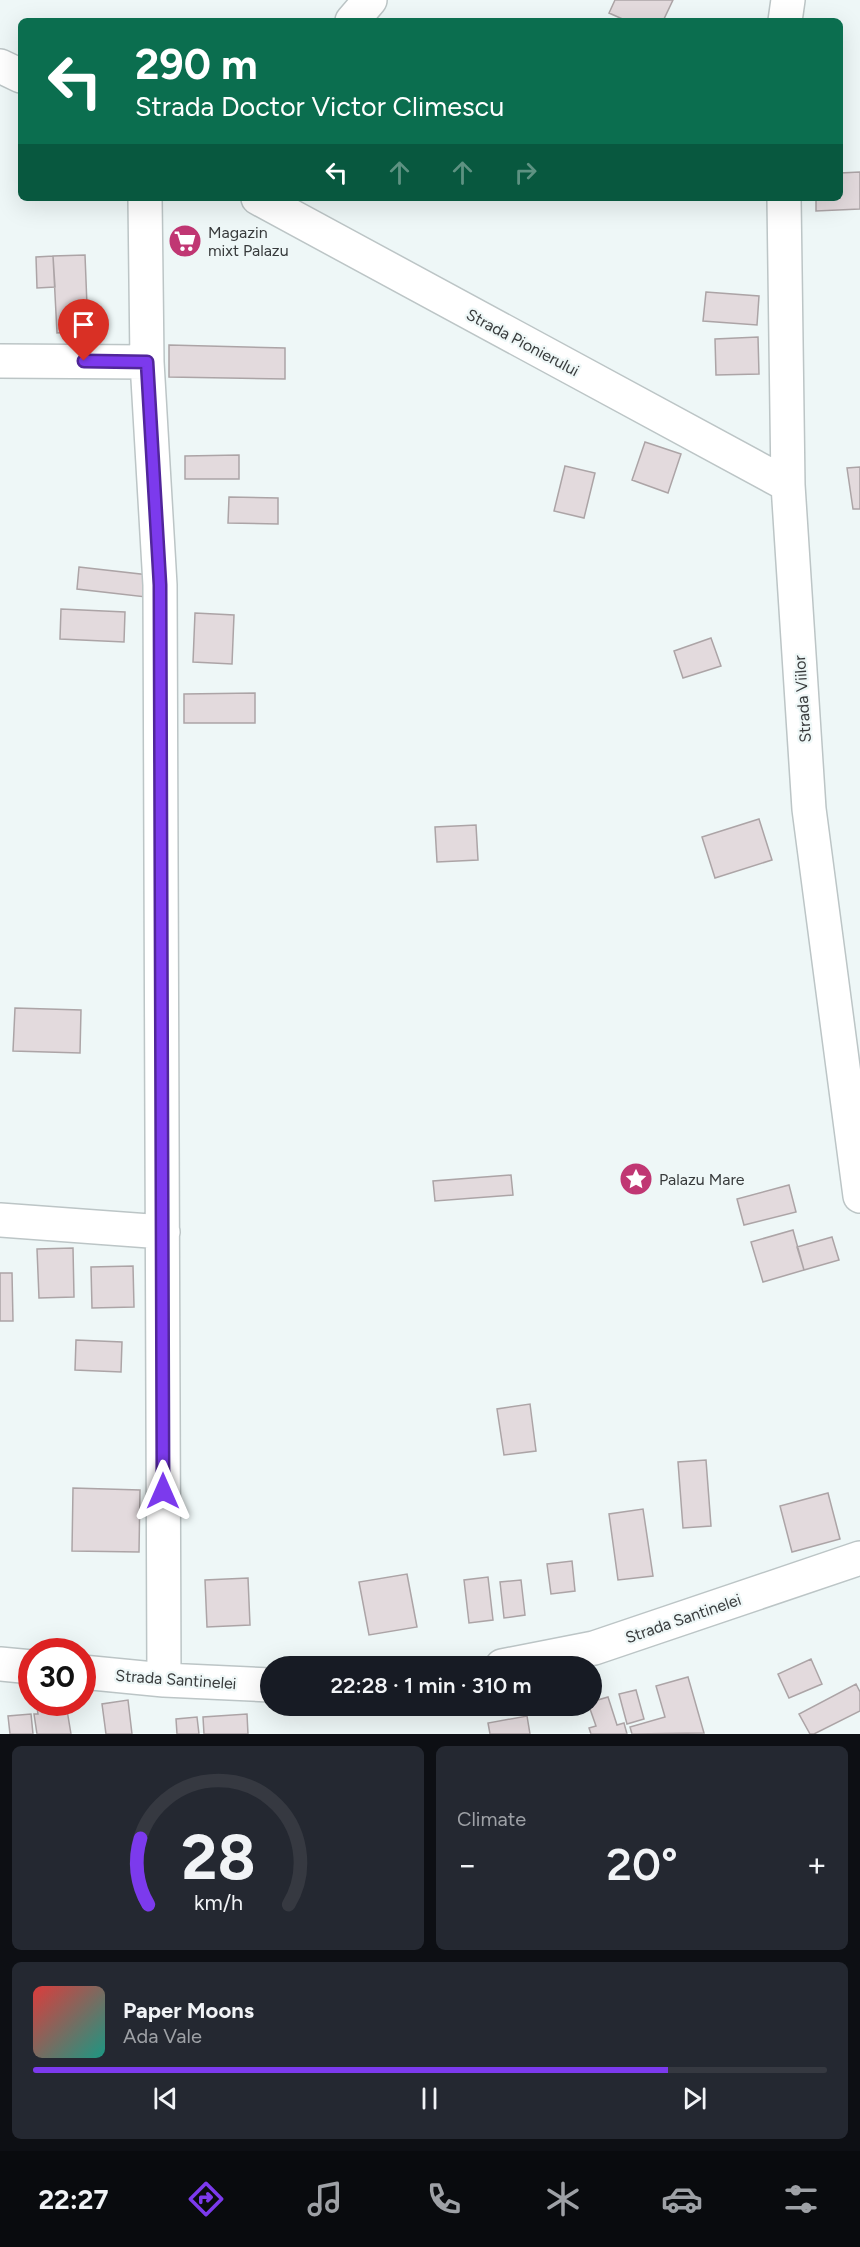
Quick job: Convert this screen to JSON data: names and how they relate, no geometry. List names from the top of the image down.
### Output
{
  "streets": {
    "street": ["Strada Pionierului", "Strada Viilor", "Strada Santinelei"]
  },
  "crossings": [
    ["Strada Pionierului", "Strada Viilor"]
  ],
  "places": {
    "supermarket": ["Magazin mixt Palazu"],
    "place": ["Palazu Mare"]
  },
  "page": {
    "turn": ["290 m", "Strada Doctor Victor Climescu"],
    "limit": "30",
    "trip": "22:28 · 1 min · 310 m",
    "tile": "Climate",
    "heat": ["−", "20°", "+"],
    "song": ["Paper Moons", "Ada Vale"],
    "tabs": "22:27",
    "gauge": ["28", "km/h"]
  }
}
